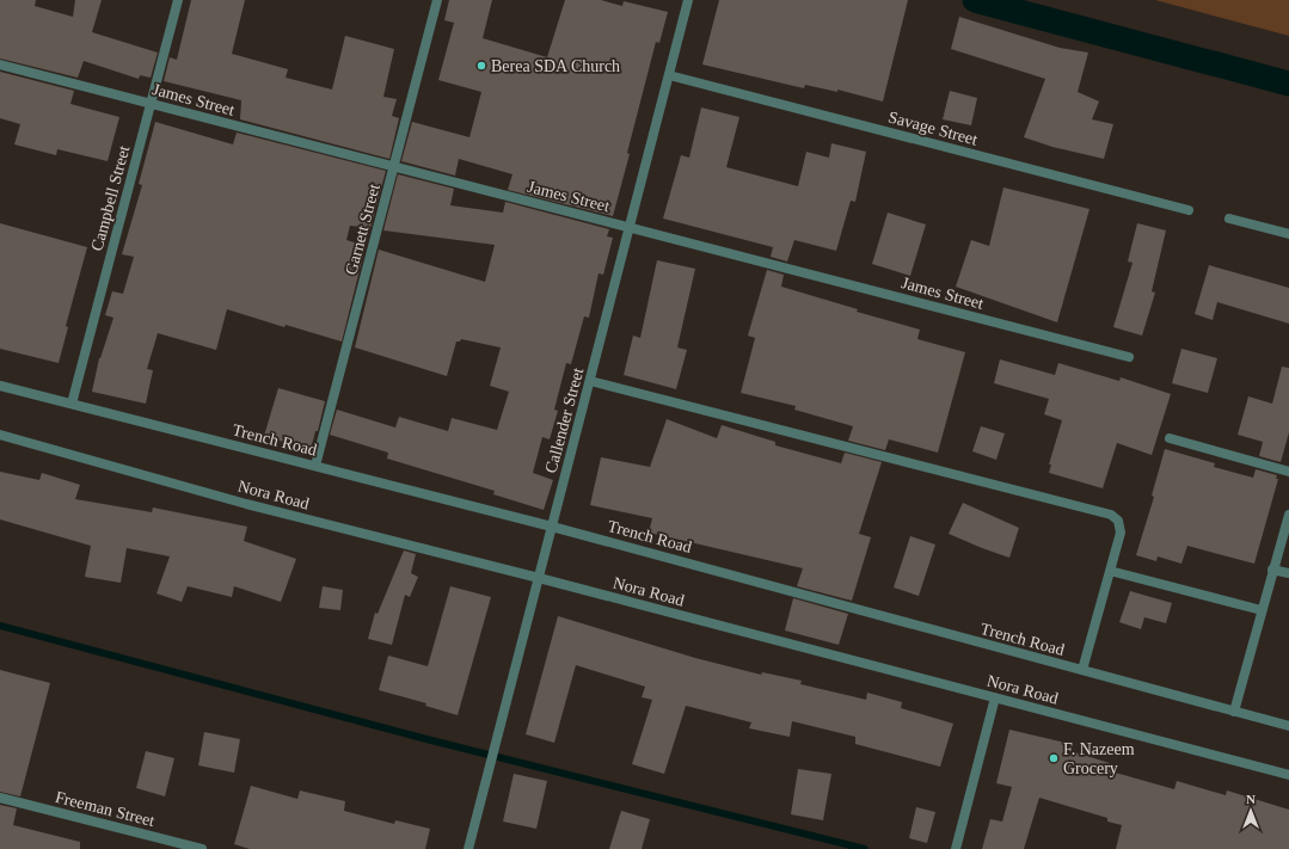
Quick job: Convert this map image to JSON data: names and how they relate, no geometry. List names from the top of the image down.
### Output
{
  "streets": {
    "street": [
      "James Street",
      "Savage Street",
      "Campbell Street",
      "Garnett Street",
      "Callender Street",
      "Trench Road",
      "Nora Road",
      "Freeman Street"
    ]
  },
  "crossings": [
    ["James Street", "Campbell Street"],
    ["James Street", "Garnett Street"],
    ["James Street", "Callender Street"],
    ["Savage Street", "Callender Street"],
    ["Campbell Street", "Trench Road"],
    ["Garnett Street", "Trench Road"],
    ["Callender Street", "Trench Road"],
    ["Callender Street", "Nora Road"]
  ],
  "places": ["Berea SDA Church", "F. Nazeem Grocery"],
  "north": "top"
}
